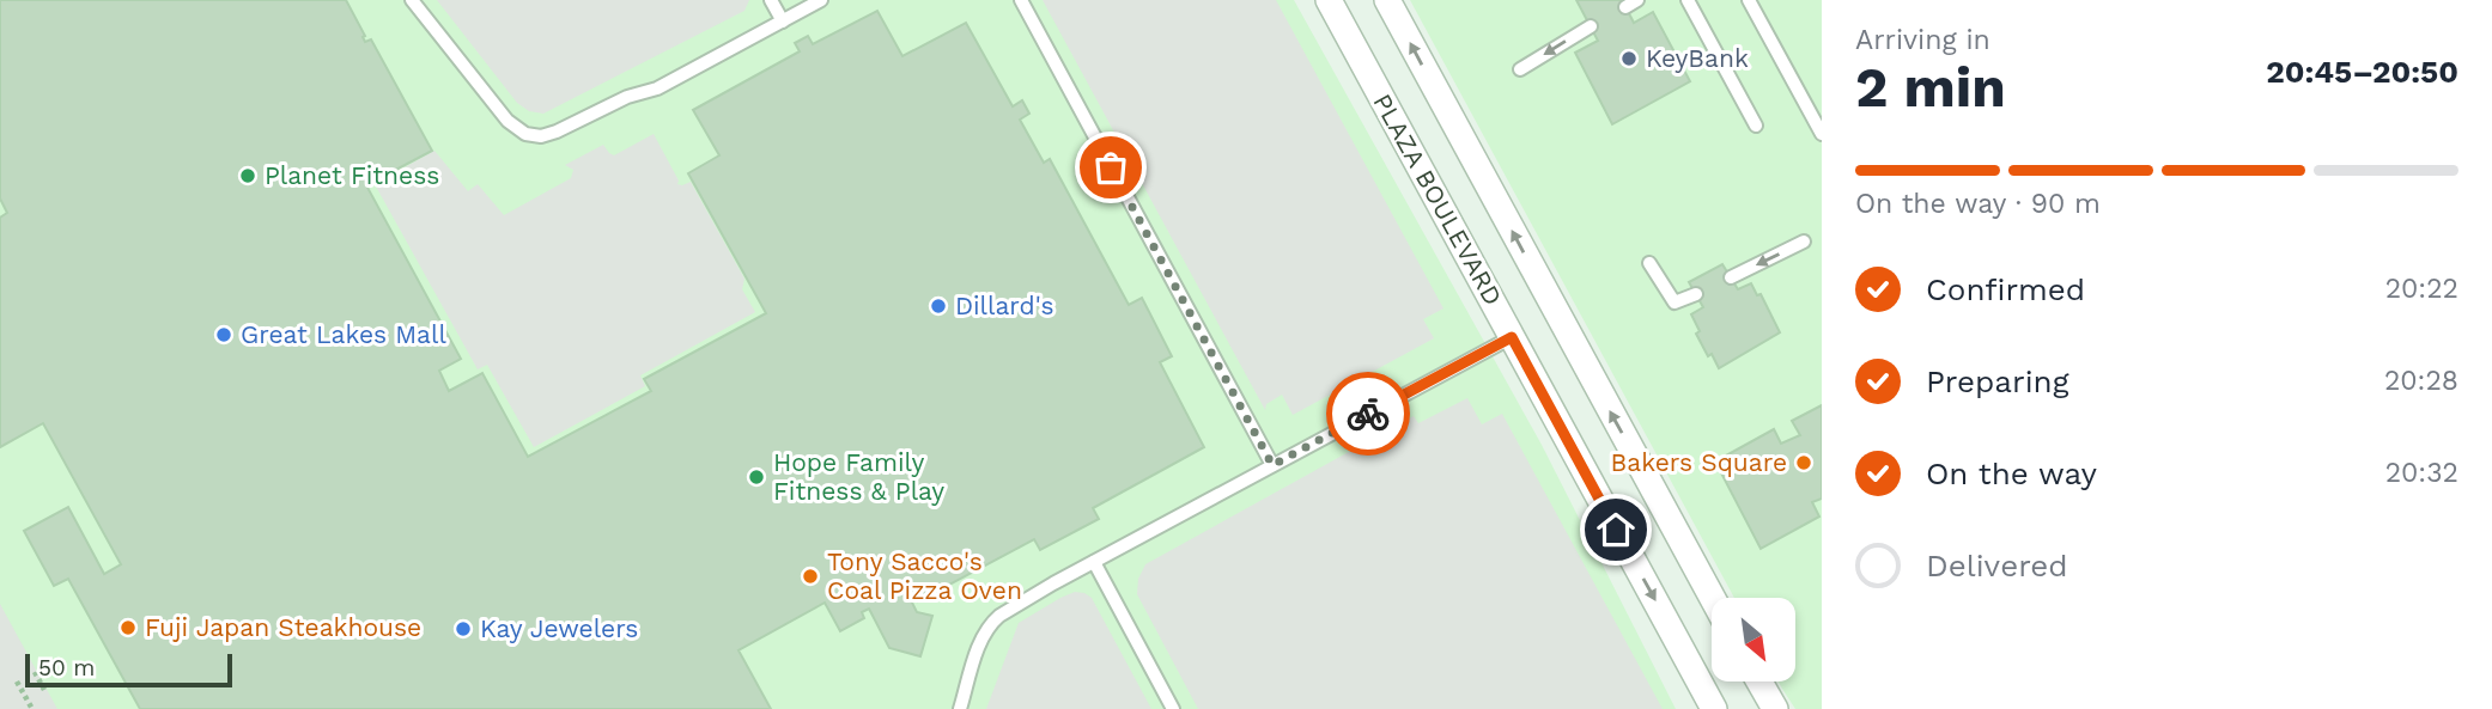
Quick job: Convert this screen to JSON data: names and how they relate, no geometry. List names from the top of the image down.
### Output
{
  "streets": {
    "street": ["PLAZA BOULEVARD"]
  },
  "places": [
    "KeyBank",
    "Planet Fitness",
    "Dillard's",
    "Great Lakes Mall",
    "Bakers Square",
    "Hope Family Fitness & Play",
    "Tony Sacco's Coal Pizza Oven",
    "Fuji Japan Steakhouse",
    "Kay Jewelers"
  ],
  "scale_bar": "50 m",
  "north": "bottom right",
  "page": {
    "heading": ["2 min", "Arriving in", "20:45–20:50"],
    "bar": "On the way · 90 m",
    "list": [
      ["Confirmed", "20:22"],
      ["Preparing", "20:28"],
      ["On the way", "20:32"],
      "Delivered"
    ],
    "scale": "50 m"
  }
}
